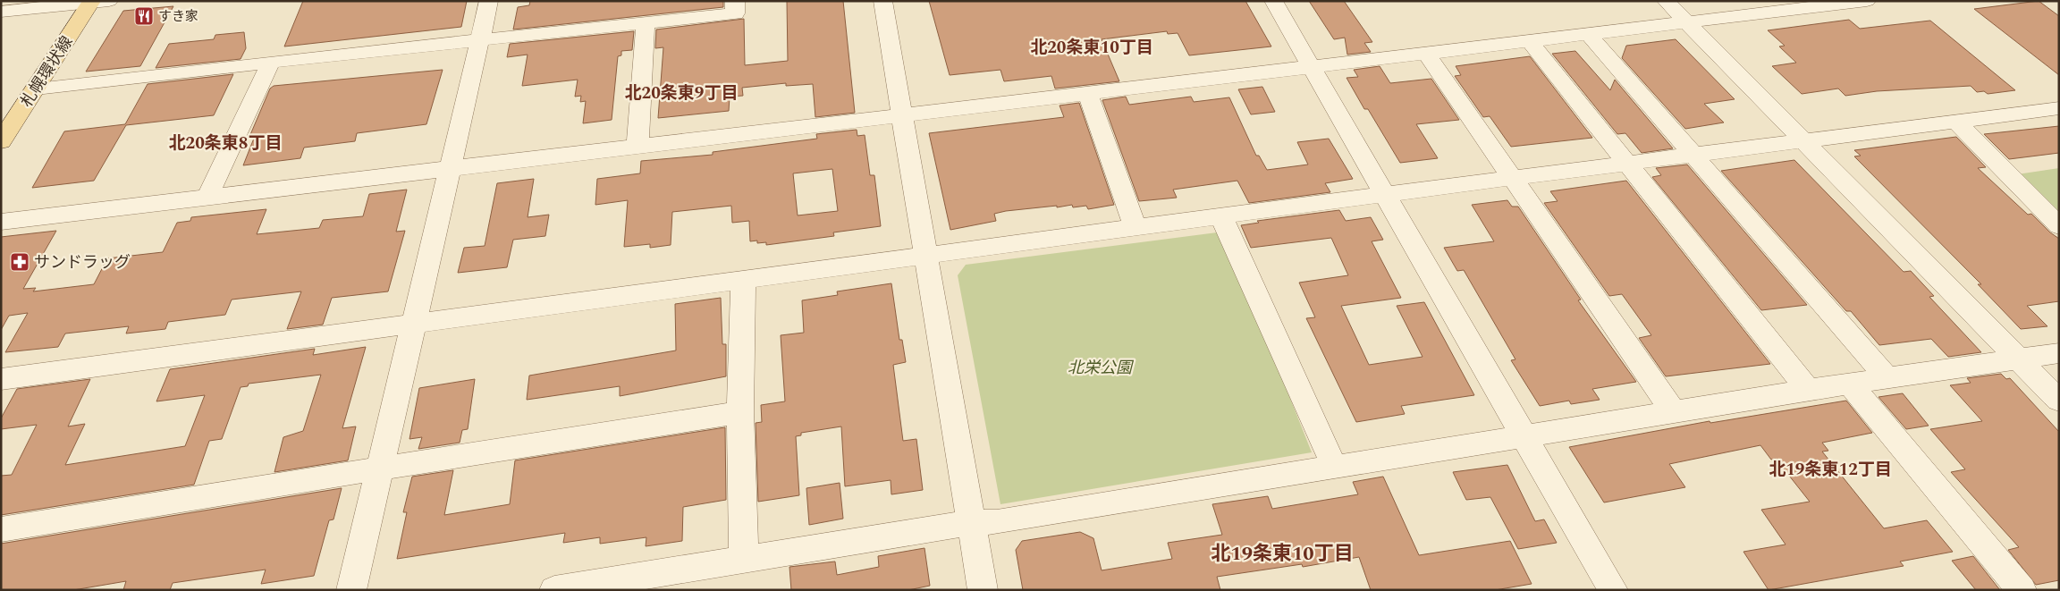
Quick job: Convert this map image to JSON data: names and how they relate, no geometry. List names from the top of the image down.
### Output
{
  "streets": {
    "main road": ["札幌環状線"]
  },
  "districts": [
    "北20条東10丁目",
    "北20条東9丁目",
    "北20条東8丁目",
    "北19条東12丁目",
    "北19条東10丁目"
  ],
  "parks": ["北栄公園"],
  "places": {
    "restaurant": ["すき家"],
    "pharmacy": ["サンドラッグ"]
  }
}
